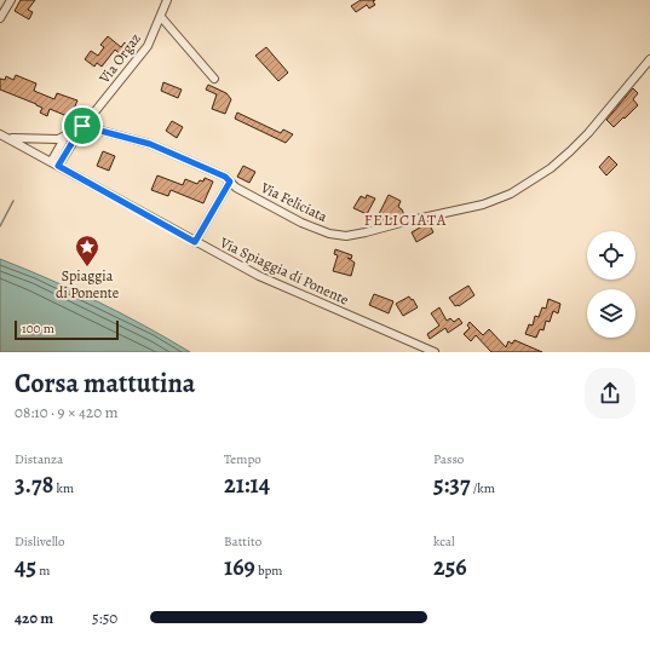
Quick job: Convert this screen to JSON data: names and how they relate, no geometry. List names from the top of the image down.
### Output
{
  "streets": {
    "street": ["Via Orgaz", "Via Feliciata", "Via Spiaggia di Ponente"]
  },
  "crossings": [
    ["Via Orgaz", "Via Feliciata"]
  ],
  "districts": ["FELICIATA"],
  "places": {
    "place": ["Spiaggia di Ponente"]
  },
  "scale_bar": "100 m",
  "page": {
    "scale": "100 m",
    "heading": ["Corsa mattutina", "08:10 · 9 × 420 m"],
    "stats": [
      ["Distanza", "3.78 km"],
      ["Tempo", "21:14"],
      ["Passo", "5:37 /km"],
      ["Dislivello", "45 m"],
      ["Battito", "169 bpm"],
      ["kcal", "256"]
    ],
    "list": [
      {
        "name": "420 m",
        "note": "5:50"
      }
    ]
  }
}
